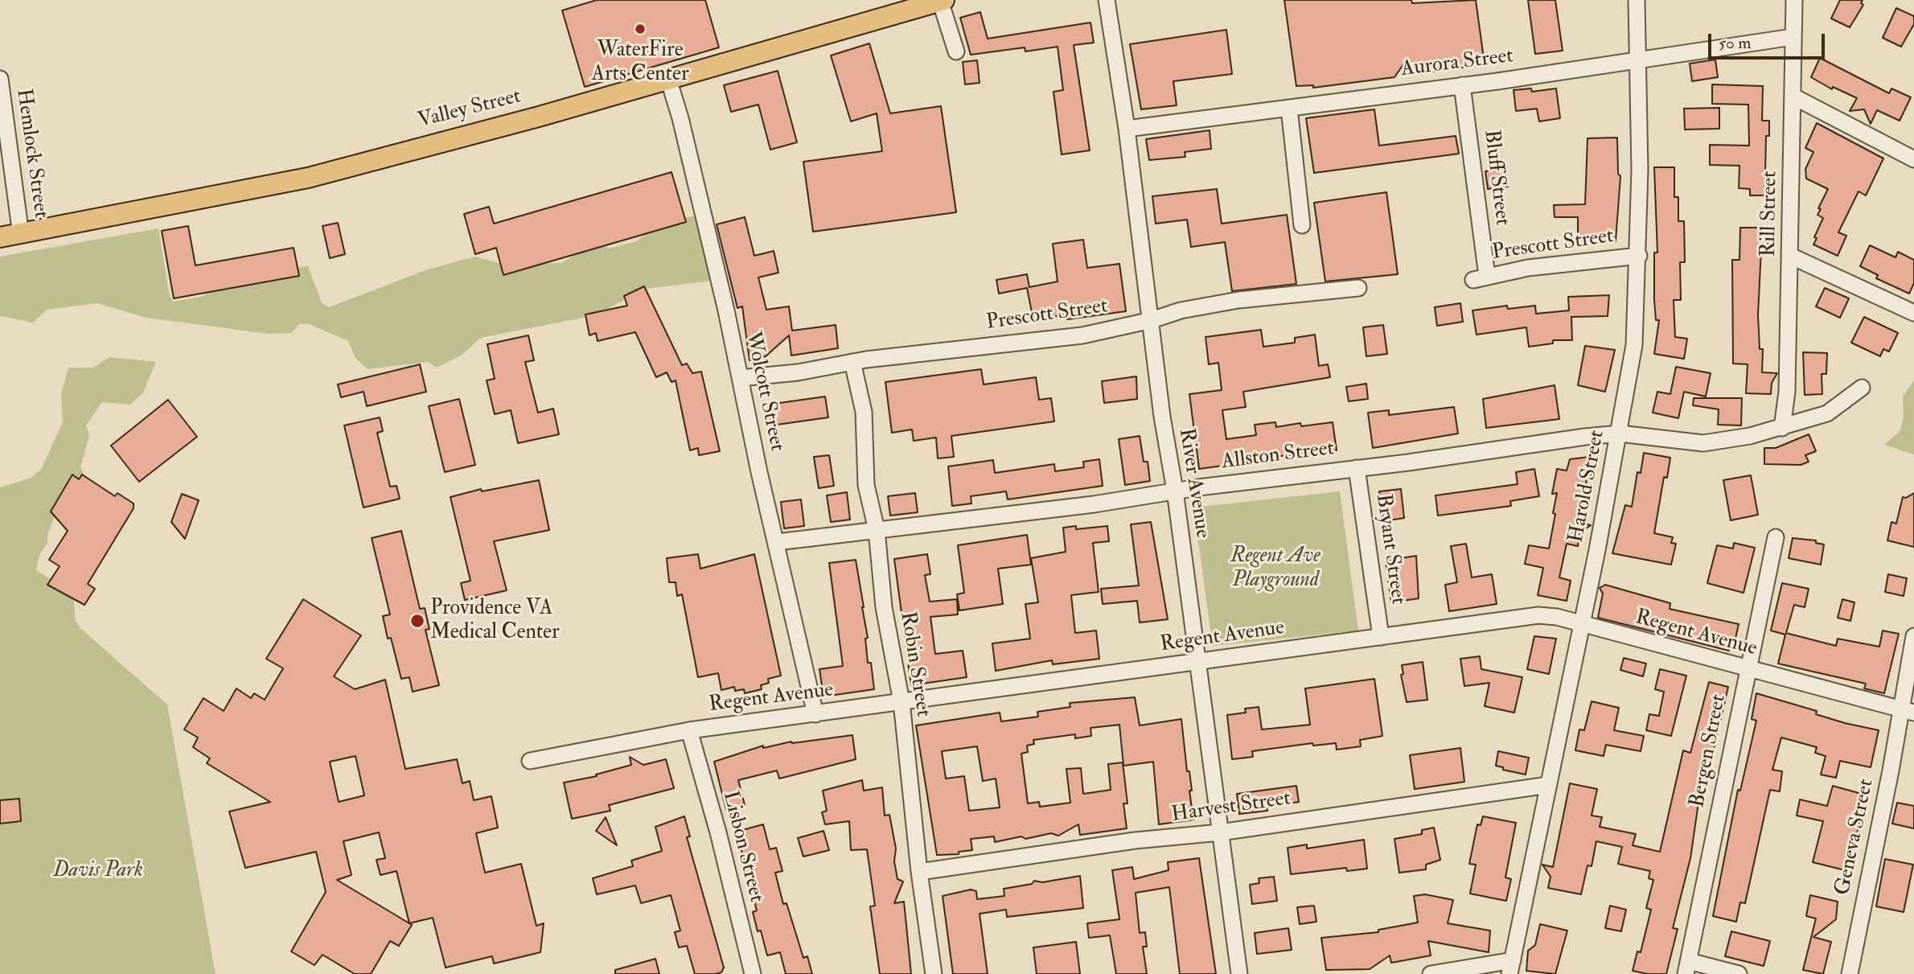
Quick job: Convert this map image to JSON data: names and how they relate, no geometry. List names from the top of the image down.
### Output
{
  "streets": {
    "main road": ["Valley Street"],
    "street": [
      "Aurora Street",
      "Hemlock Street",
      "Bluff Street",
      "Rill Street",
      "Prescott Street",
      "Wolcott Street",
      "Allston Street",
      "River Avenue",
      "Harold Street",
      "Bryant Street",
      "Regent Avenue",
      "Robin Street",
      "Bergen Street",
      "Harvest Street",
      "Geneva Street",
      "Lisbon Street"
    ]
  },
  "crossings": [
    ["Aurora Street", "Bluff Street"],
    ["Aurora Street", "Rill Street"],
    ["Aurora Street", "River Avenue"],
    ["Aurora Street", "Harold Street"],
    ["Valley Street", "Hemlock Street"],
    ["Valley Street", "Wolcott Street"],
    ["Bluff Street", "Prescott Street"],
    ["Rill Street", "Allston Street"],
    ["Prescott Street", "Wolcott Street"],
    ["Prescott Street", "River Avenue"],
    ["Prescott Street", "Harold Street"],
    ["Prescott Street", "Robin Street"],
    ["Wolcott Street", "Allston Street"],
    ["Wolcott Street", "Regent Avenue"],
    ["Allston Street", "River Avenue"],
    ["Allston Street", "Harold Street"],
    ["Allston Street", "Bryant Street"],
    ["Allston Street", "Robin Street"],
    ["River Avenue", "Regent Avenue"],
    ["River Avenue", "Harvest Street"],
    ["Harold Street", "Regent Avenue"],
    ["Harold Street", "Harvest Street"],
    ["Bryant Street", "Regent Avenue"],
    ["Regent Avenue", "Robin Street"],
    ["Regent Avenue", "Bergen Street"],
    ["Regent Avenue", "Geneva Street"],
    ["Regent Avenue", "Lisbon Street"],
    ["Robin Street", "Harvest Street"]
  ],
  "parks": ["Regent Ave Playground", "Davis Park"],
  "places": ["WaterFire Arts Center", "Providence VA Medical Center"],
  "scale_bar": "50 m"
}
